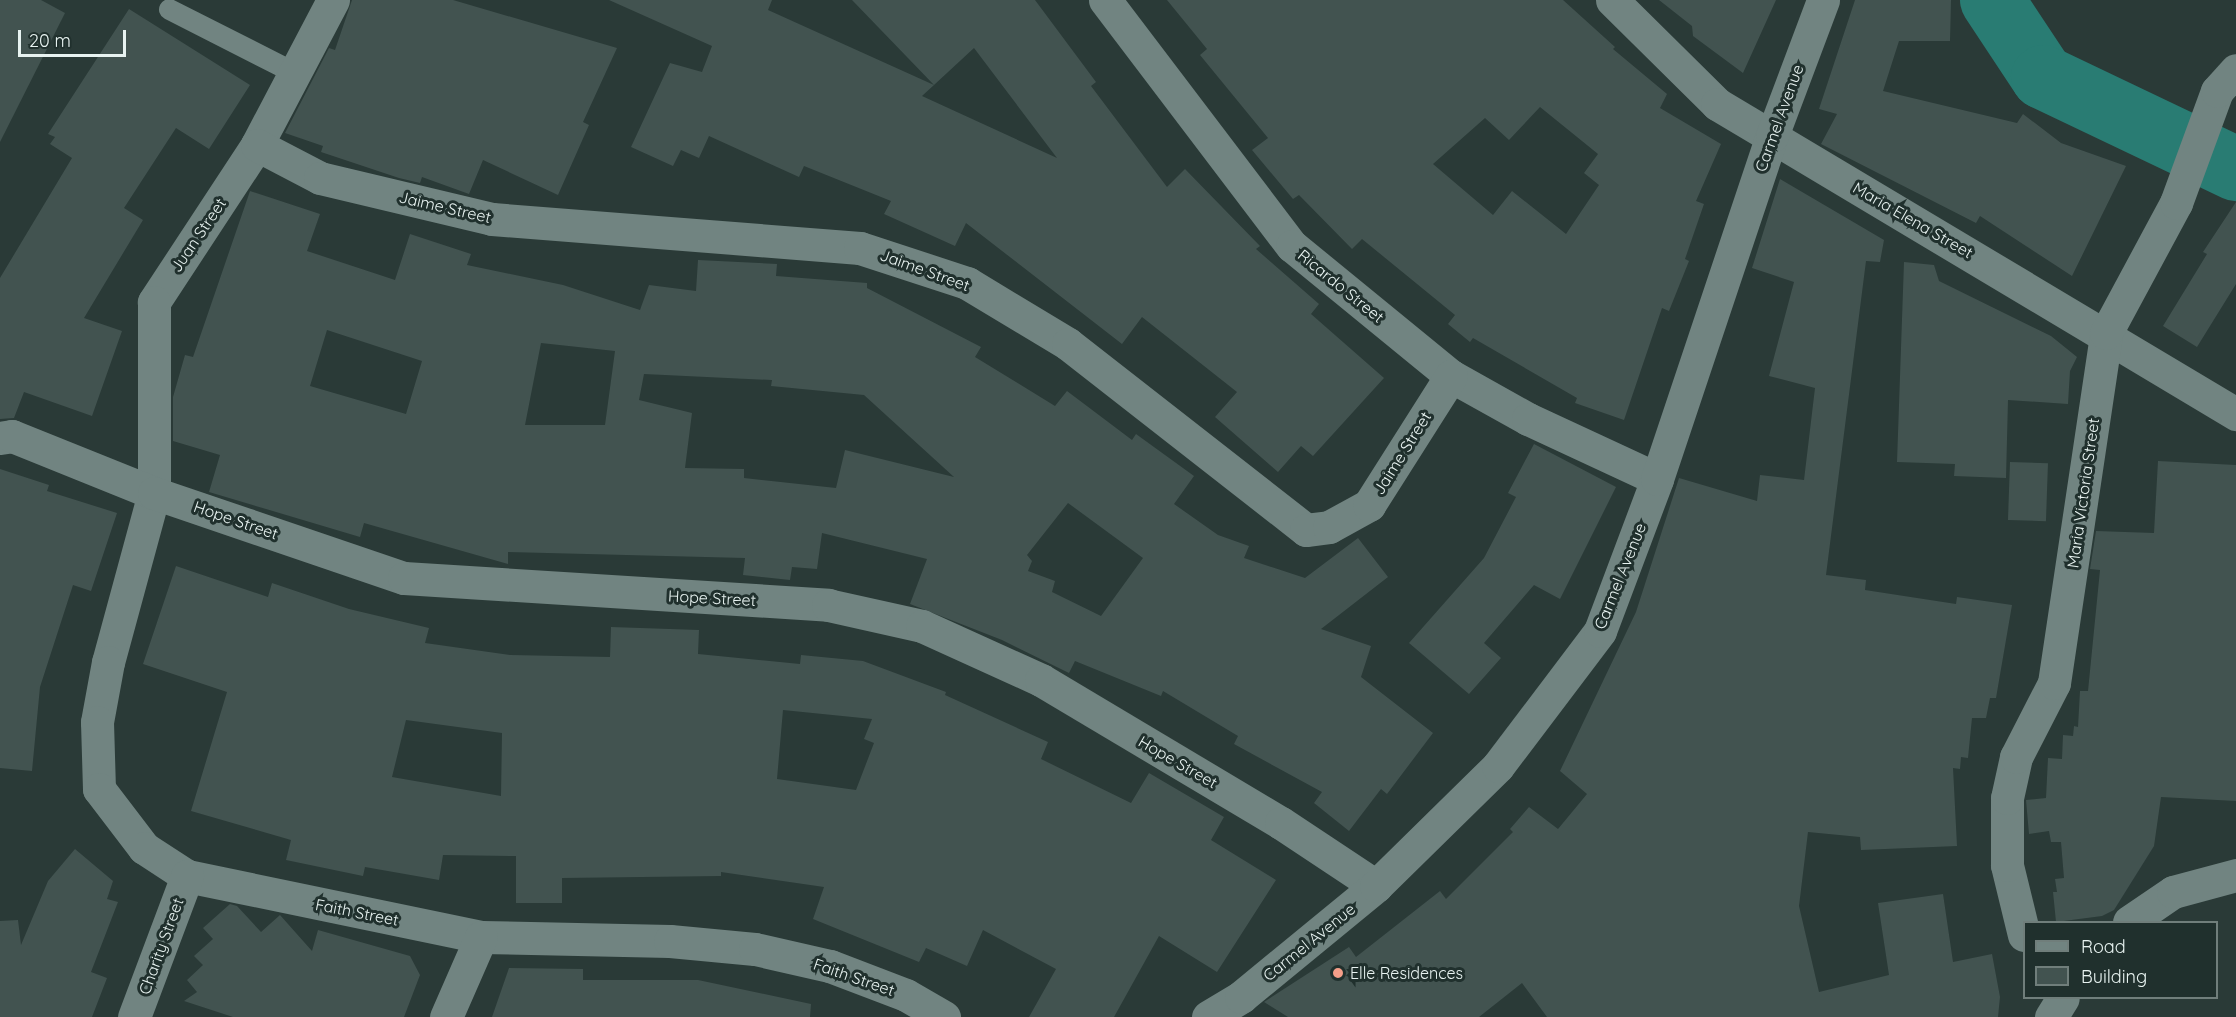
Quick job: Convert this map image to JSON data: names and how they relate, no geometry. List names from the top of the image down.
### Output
{
  "streets": {
    "street": [
      "Carmel Avenue",
      "Jaime Street",
      "Maria Elena Street",
      "Juan Street",
      "Ricardo Street",
      "Maria Victoria Street",
      "Hope Street",
      "Faith Street",
      "Charity Street"
    ]
  },
  "crossings": [
    ["Carmel Avenue", "Maria Elena Street"],
    ["Carmel Avenue", "Ricardo Street"],
    ["Carmel Avenue", "Hope Street"],
    ["Jaime Street", "Juan Street"],
    ["Jaime Street", "Ricardo Street"],
    ["Maria Elena Street", "Maria Victoria Street"],
    ["Juan Street", "Hope Street"],
    ["Juan Street", "Faith Street"],
    ["Hope Street", "Faith Street"],
    ["Faith Street", "Charity Street"]
  ],
  "places": ["Elle Residences"],
  "legend": ["Road", "Building"],
  "scale_bar": "20 m"
}
